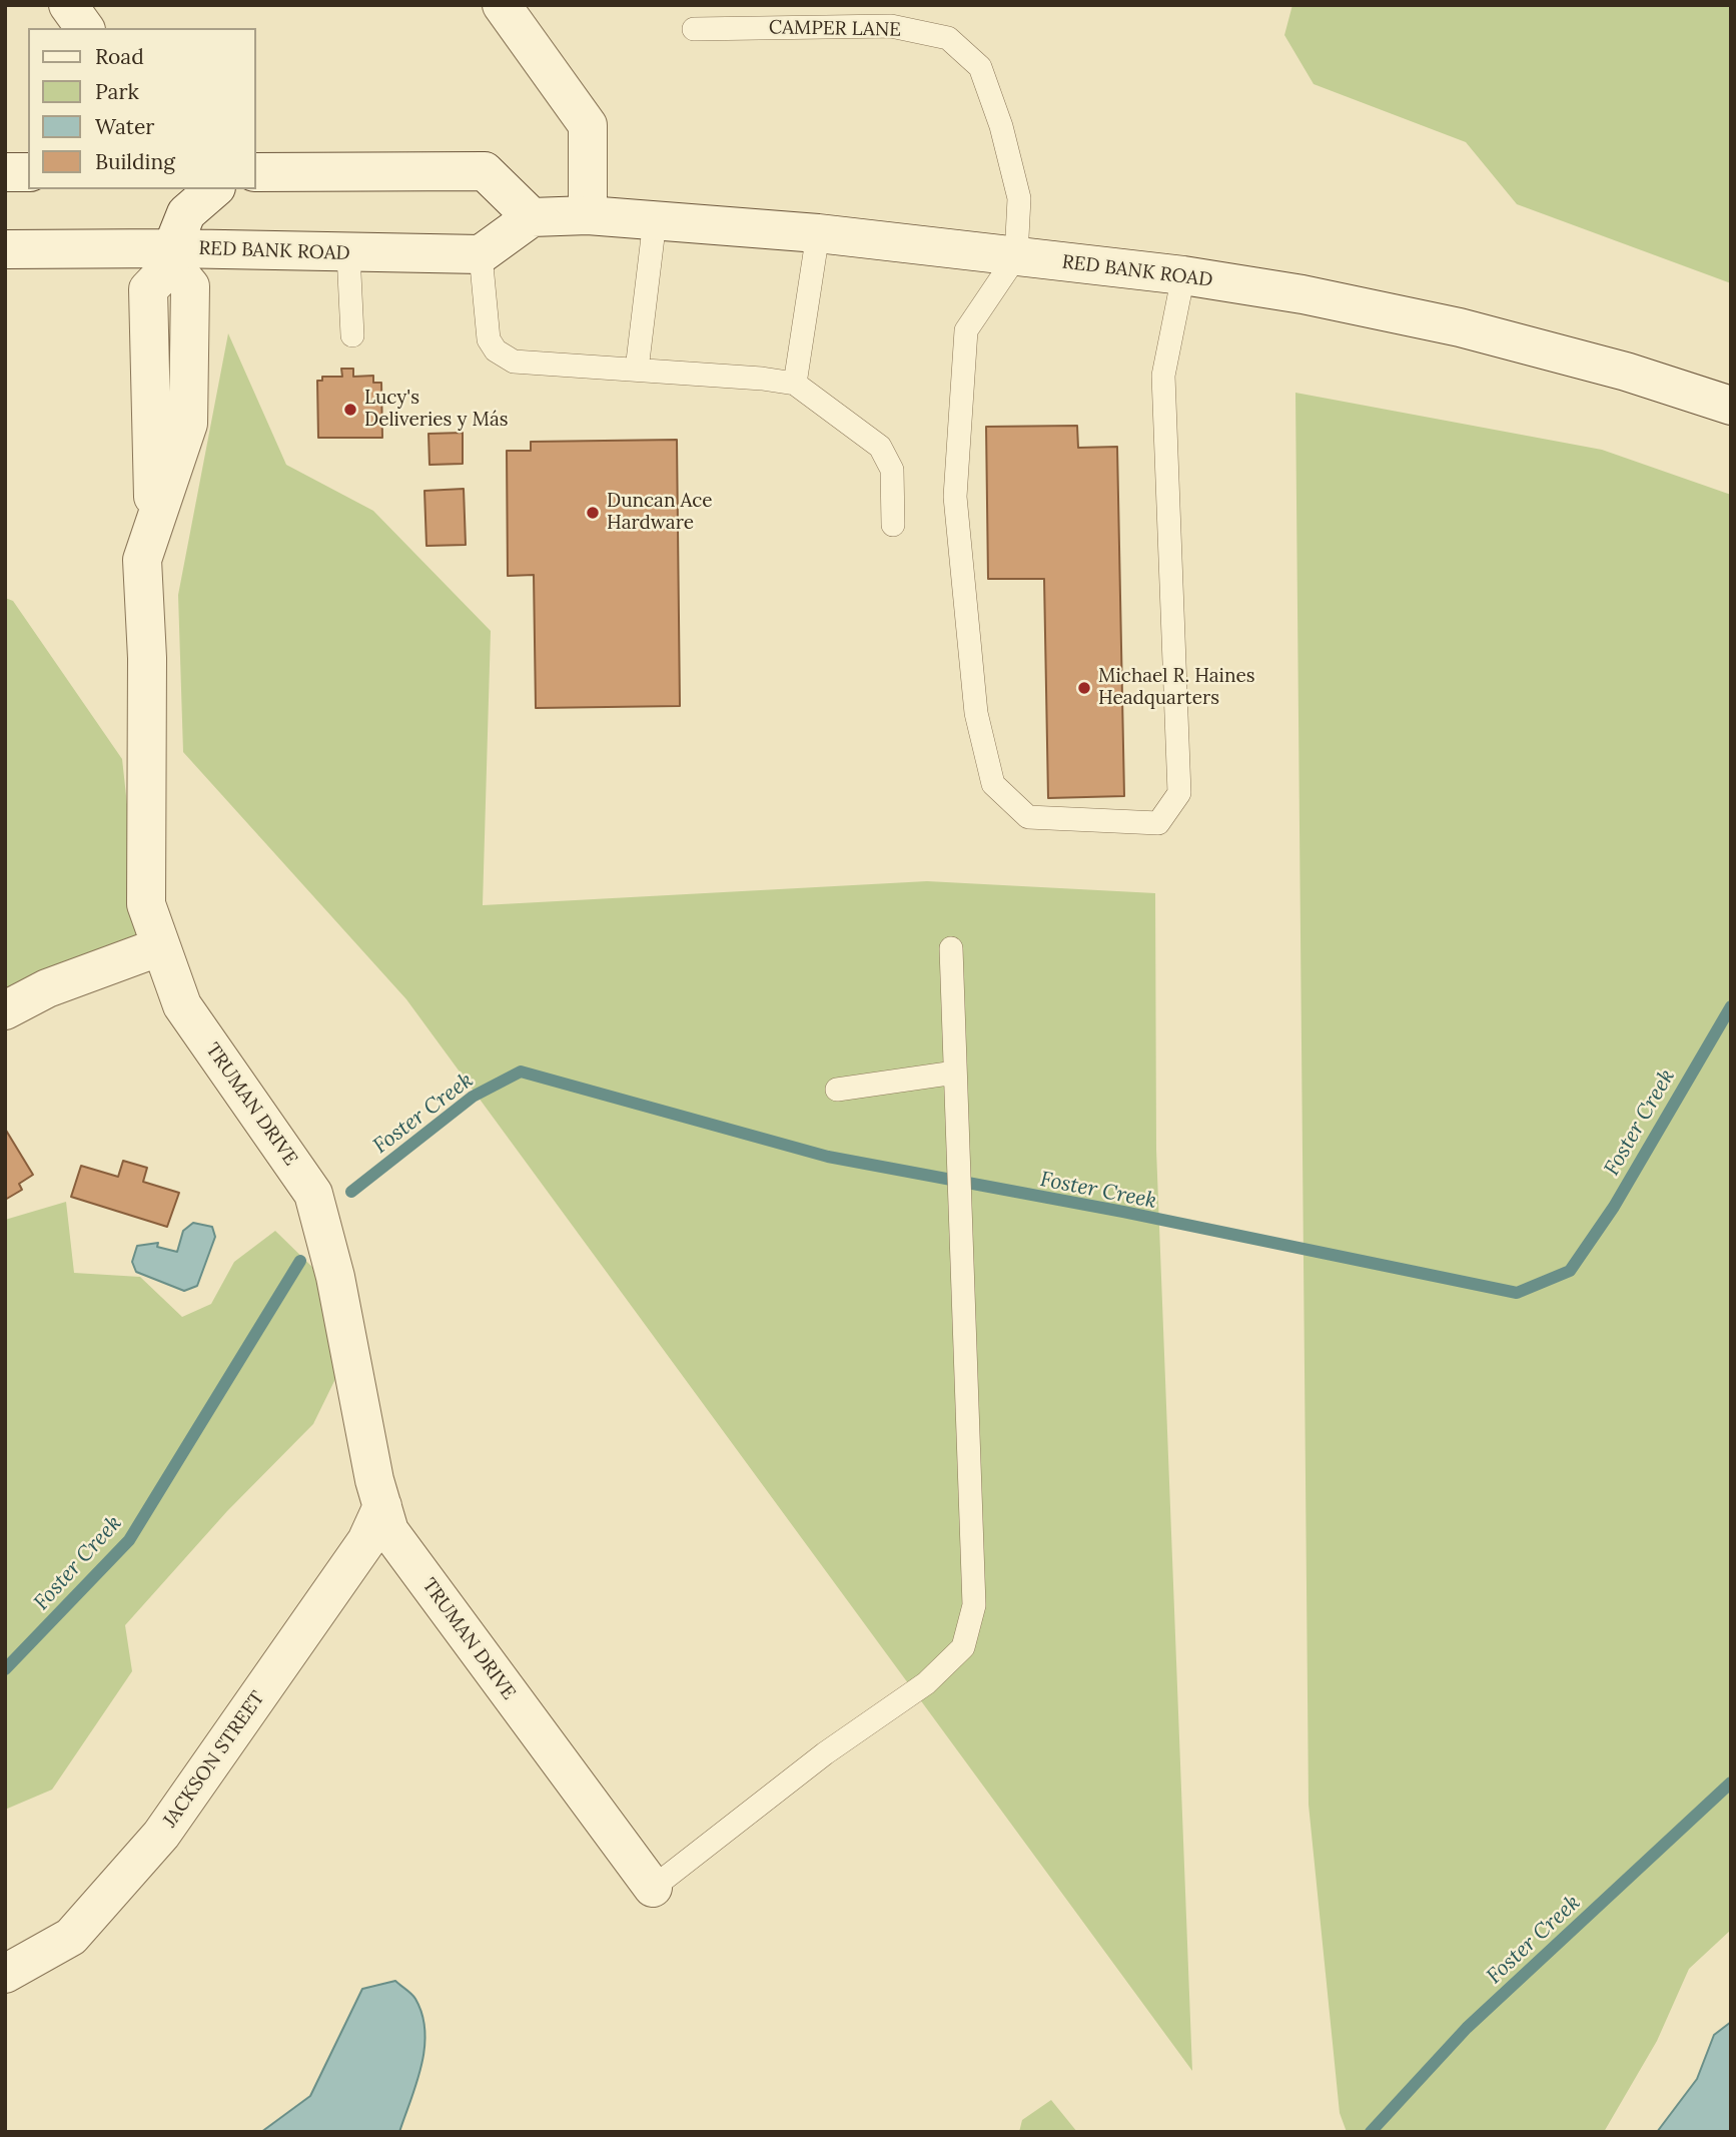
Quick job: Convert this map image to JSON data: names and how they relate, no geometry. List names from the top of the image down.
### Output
{
  "streets": {
    "street": ["RED BANK ROAD", "TRUMAN DRIVE", "JACKSON STREET"],
    "lane": ["CAMPER LANE"]
  },
  "crossings": [
    ["CAMPER LANE", "RED BANK ROAD"],
    ["RED BANK ROAD", "TRUMAN DRIVE"],
    ["TRUMAN DRIVE", "JACKSON STREET"]
  ],
  "water": ["Foster Creek"],
  "places": ["Lucy's Deliveries y Más", "Duncan Ace Hardware", "Michael R. Haines Headquarters"],
  "legend": [
    "Road",
    "Park",
    "Water",
    "Building"
  ]
}
